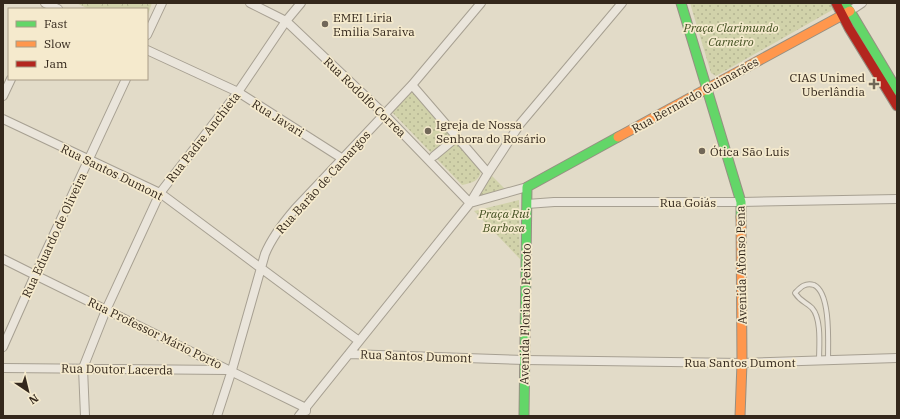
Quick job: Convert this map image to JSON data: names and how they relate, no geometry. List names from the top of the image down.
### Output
{
  "streets": {
    "street": [
      "Rua Bernardo Guimarães",
      "Rua Rodolfo Correa",
      "Rua Javari",
      "Rua Padre Anchieta",
      "Rua Santos Dumont",
      "Rua Barão de Camargos",
      "Rua Goiás",
      "Rua Eduardo de Oliveira",
      "Avenida Afonso Pena",
      "Avenida Floriano Peixoto",
      "Rua Professor Mário Porto",
      "Rua Doutor Lacerda"
    ]
  },
  "crossings": [
    ["Rua Bernardo Guimarães", "Avenida Afonso Pena"],
    ["Rua Bernardo Guimarães", "Avenida Floriano Peixoto"],
    ["Rua Rodolfo Correa", "Rua Padre Anchieta"],
    ["Rua Rodolfo Correa", "Rua Barão de Camargos"],
    ["Rua Javari", "Rua Padre Anchieta"],
    ["Rua Javari", "Rua Barão de Camargos"],
    ["Rua Padre Anchieta", "Rua Santos Dumont"],
    ["Rua Padre Anchieta", "Rua Professor Mário Porto"],
    ["Rua Padre Anchieta", "Rua Doutor Lacerda"],
    ["Rua Santos Dumont", "Rua Barão de Camargos"],
    ["Rua Santos Dumont", "Rua Eduardo de Oliveira"],
    ["Rua Santos Dumont", "Avenida Afonso Pena"],
    ["Rua Santos Dumont", "Avenida Floriano Peixoto"],
    ["Rua Barão de Camargos", "Rua Professor Mário Porto"],
    ["Rua Barão de Camargos", "Rua Doutor Lacerda"],
    ["Rua Goiás", "Avenida Afonso Pena"],
    ["Rua Goiás", "Avenida Floriano Peixoto"],
    ["Rua Eduardo de Oliveira", "Rua Professor Mário Porto"],
    ["Rua Professor Mário Porto", "Rua Doutor Lacerda"]
  ],
  "parks": ["Praça Clarimundo Carneiro", "Praça Rui Barbosa"],
  "places": {
    "other": ["EMEI Liria Emilia Saraiva", "Igreja de Nossa Senhora do Rosário", "Ótica São Luis"],
    "health": ["CIAS Unimed Uberlândia"]
  },
  "legend": ["Fast", "Slow", "Jam"],
  "north": "bottom right"
}
